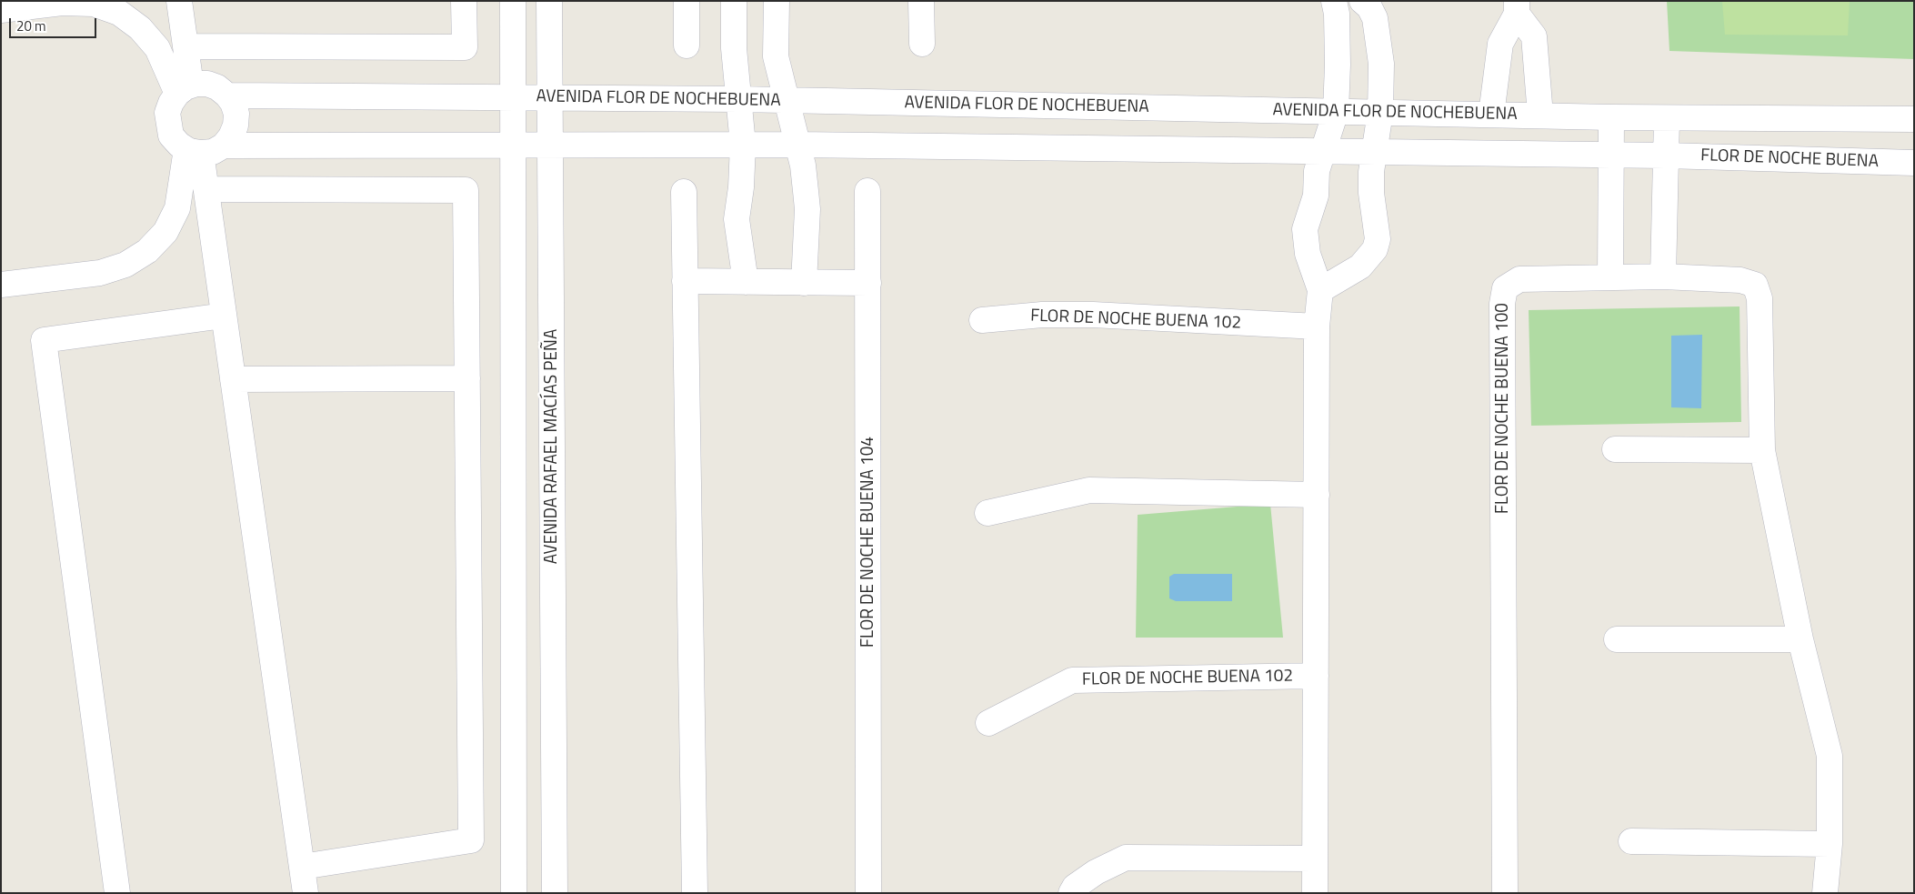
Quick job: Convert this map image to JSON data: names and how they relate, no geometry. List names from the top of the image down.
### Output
{
  "streets": {
    "street": [
      "AVENIDA FLOR DE NOCHEBUENA",
      "FLOR DE NOCHE BUENA",
      "FLOR DE NOCHE BUENA 102",
      "FLOR DE NOCHE BUENA 100",
      "AVENIDA RAFAEL MACÍAS PEÑA",
      "FLOR DE NOCHE BUENA 104"
    ]
  },
  "crossings": [
    ["AVENIDA FLOR DE NOCHEBUENA", "AVENIDA RAFAEL MACÍAS PEÑA"]
  ],
  "scale_bar": "20 m"
}
